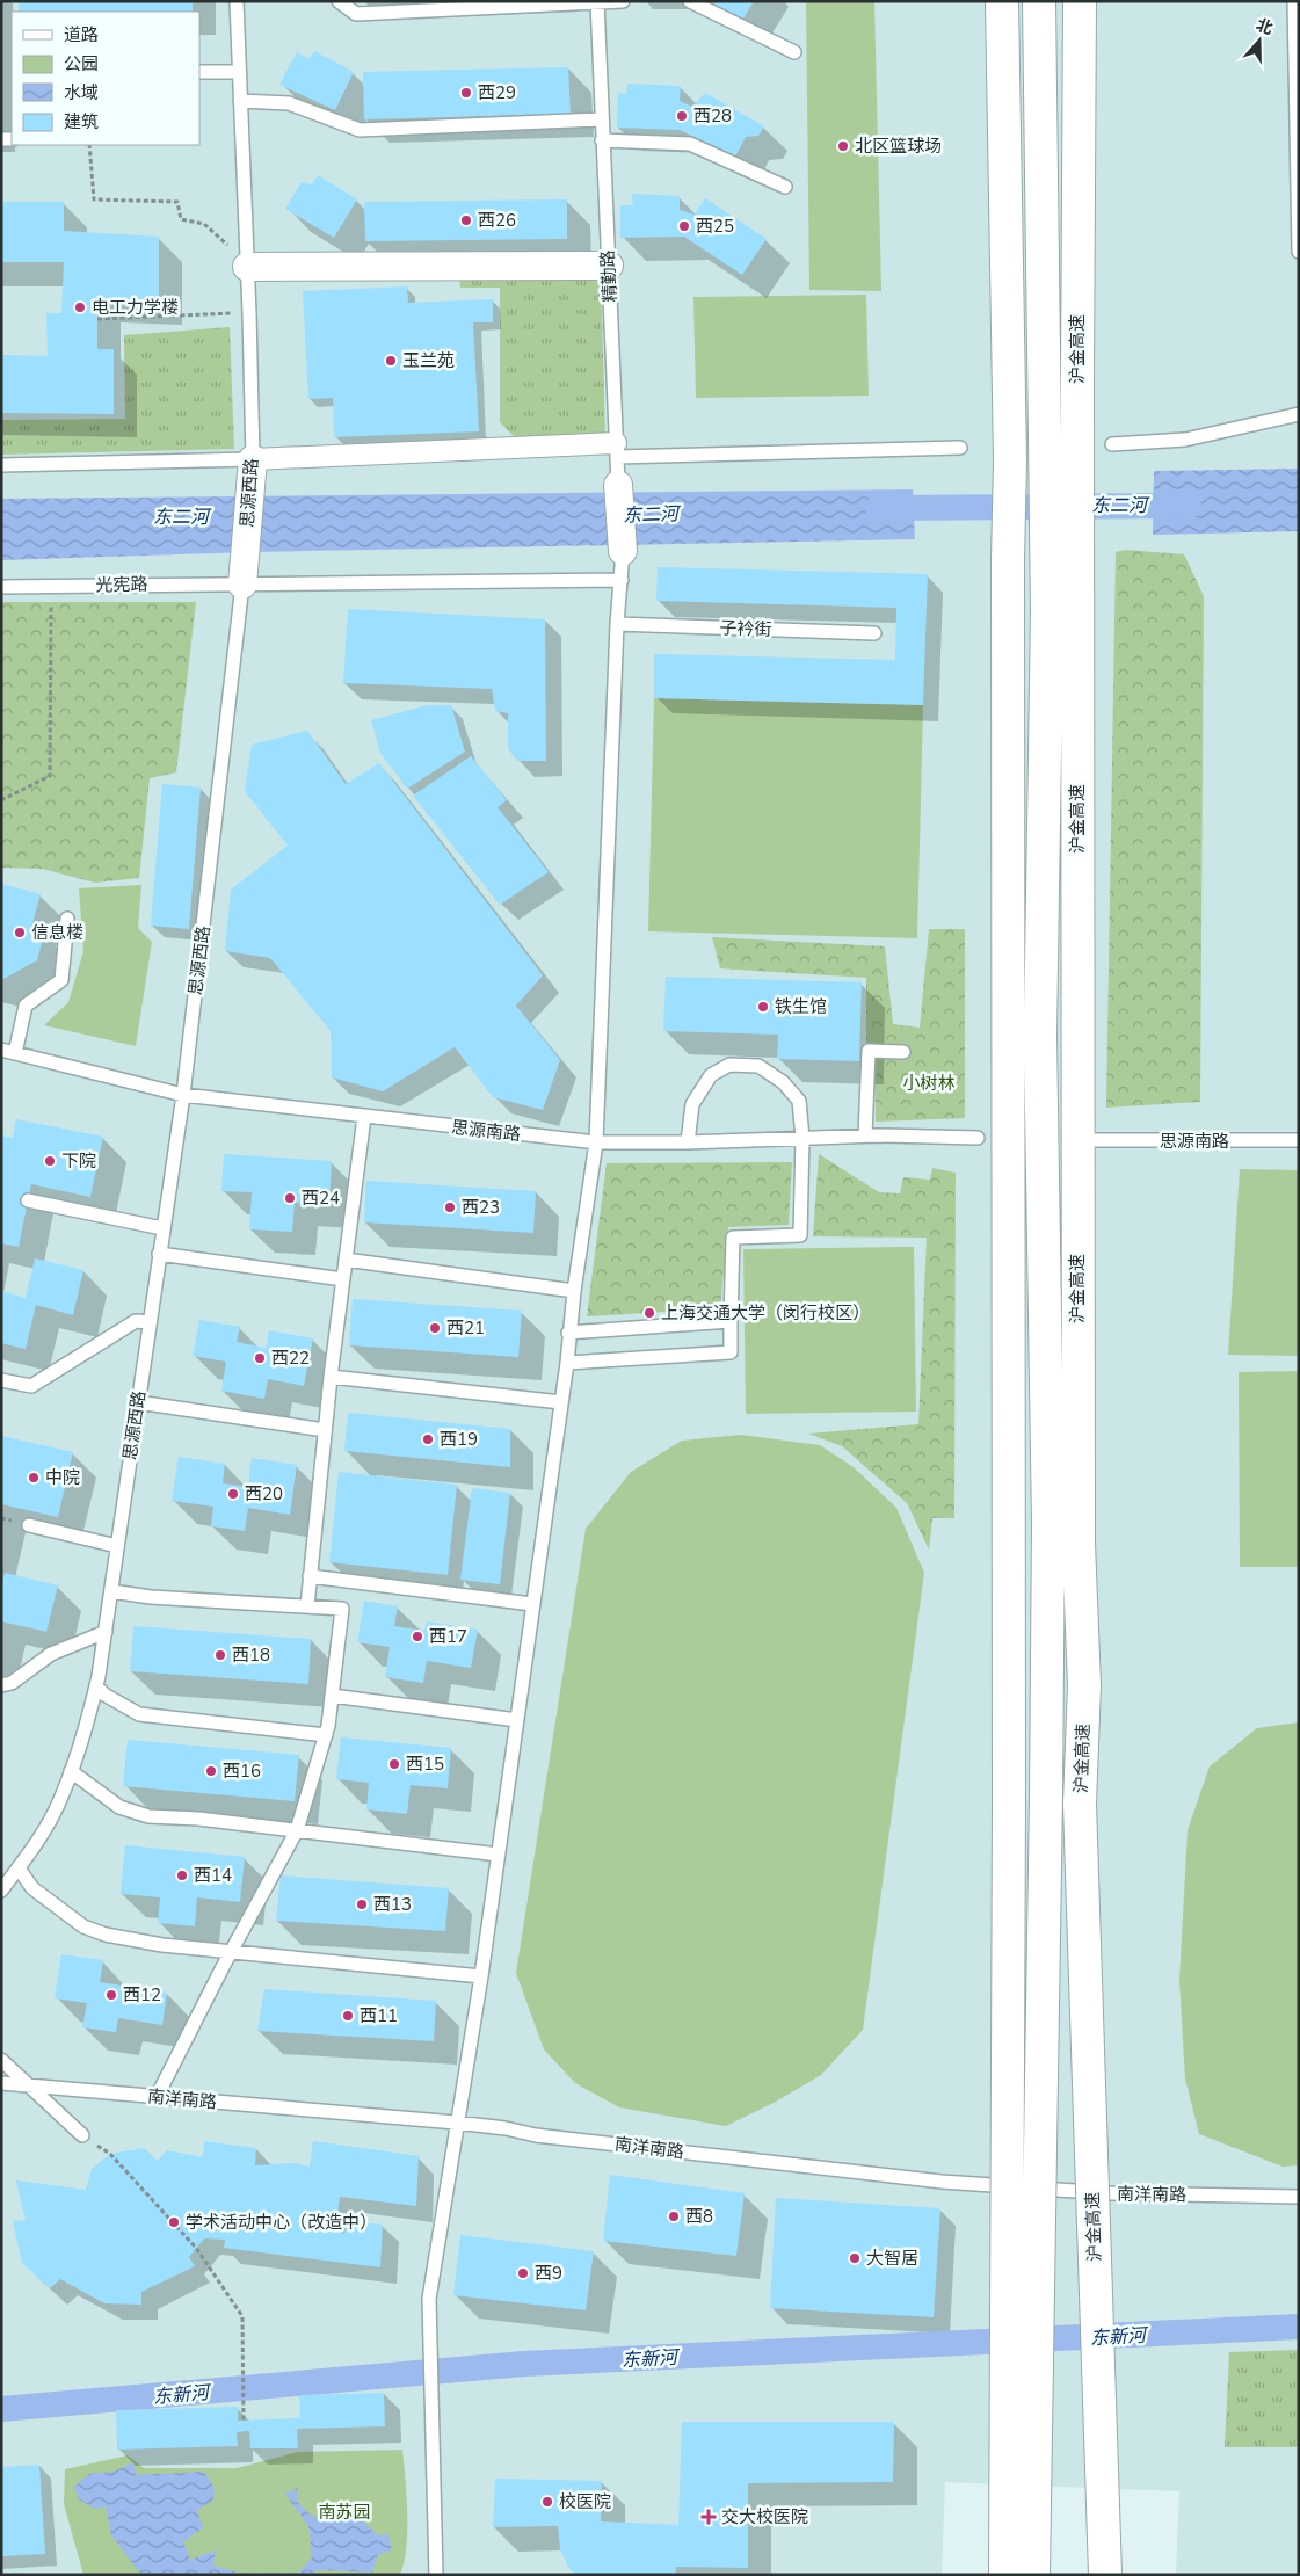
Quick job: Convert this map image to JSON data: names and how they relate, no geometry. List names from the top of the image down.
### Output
{
  "streets": {
    "highway": ["沪金高速"],
    "street": ["精勤路", "思源西路"],
    "lane": [
      "光宪路",
      "子衿街",
      "思源南路",
      "南洋南路"
    ]
  },
  "crossings": [
    ["思源西路", "光宪路"],
    ["思源西路", "思源南路"]
  ],
  "water": ["东二河", "东新河"],
  "parks": ["小树林", "南苏园"],
  "places": {
    "other": [
      "西29",
      "西28",
      "北区篮球场",
      "西26",
      "西25",
      "电工力学楼",
      "玉兰苑",
      "信息楼",
      "铁生馆",
      "下院",
      "西24",
      "西23",
      "上海交通大学（闵行校区）",
      "西21",
      "西22",
      "西19",
      "中院",
      "西20",
      "西17",
      "西18",
      "西15",
      "西16",
      "西14",
      "西13",
      "西12",
      "西11",
      "西8",
      "学术活动中心（改造中）",
      "大智居",
      "西9",
      "校医院"
    ],
    "health": ["交大校医院"]
  },
  "legend": [
    "道路",
    "公园",
    "水域",
    "建筑"
  ],
  "north": "top"
}
